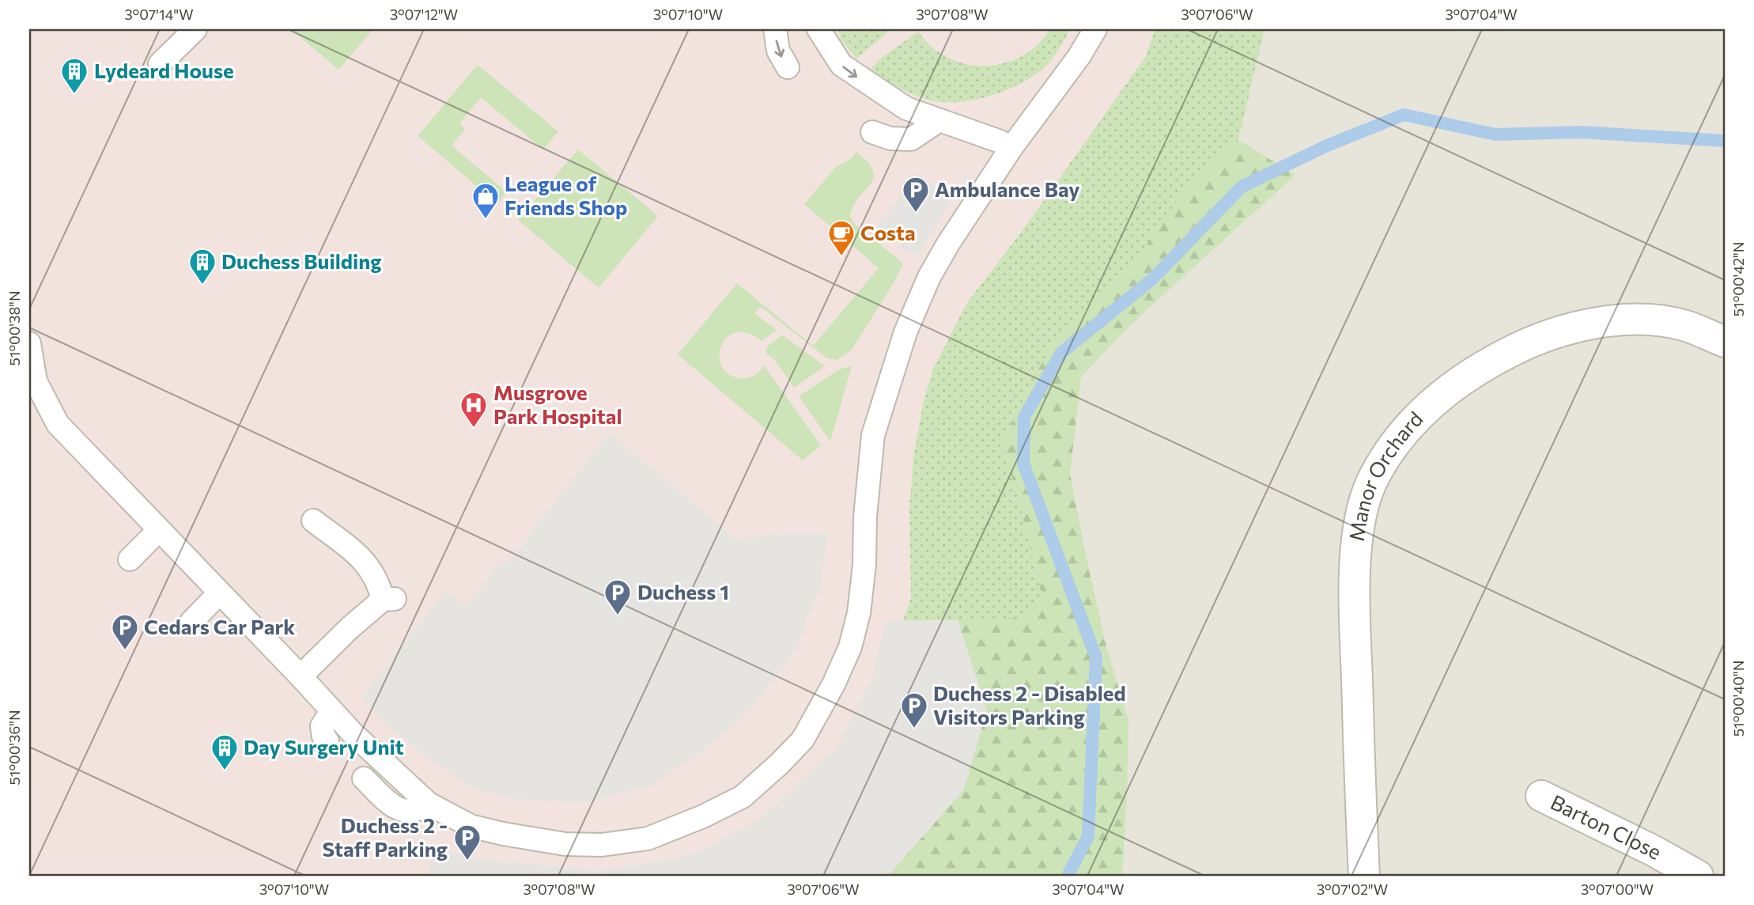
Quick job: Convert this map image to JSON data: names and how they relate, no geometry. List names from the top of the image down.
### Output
{
  "streets": {
    "street": ["Manor Orchard", "Barton Close"]
  },
  "places": {
    "building": ["Lydeard House", "Duchess Building", "Day Surgery Unit"],
    "parking": [
      "Ambulance Bay",
      "Duchess 1",
      "Cedars Car Park",
      "Duchess 2 - Disabled Visitors Parking",
      "Duchess 2 - Staff Parking"
    ],
    "shop": ["League of Friends Shop"],
    "cafe": ["Costa"],
    "hospital": ["Musgrove Park Hospital"]
  },
  "coordinates": [
    "3°07'14\"W",
    "3°07'12\"W",
    "3°07'10\"W",
    "3°07'08\"W",
    "3°07'06\"W",
    "3°07'04\"W",
    "51°00'42\"N",
    "51°00'38\"N",
    "51°00'40\"N",
    "51°00'36\"N",
    "3°07'02\"W",
    "3°07'00\"W"
  ]
}
